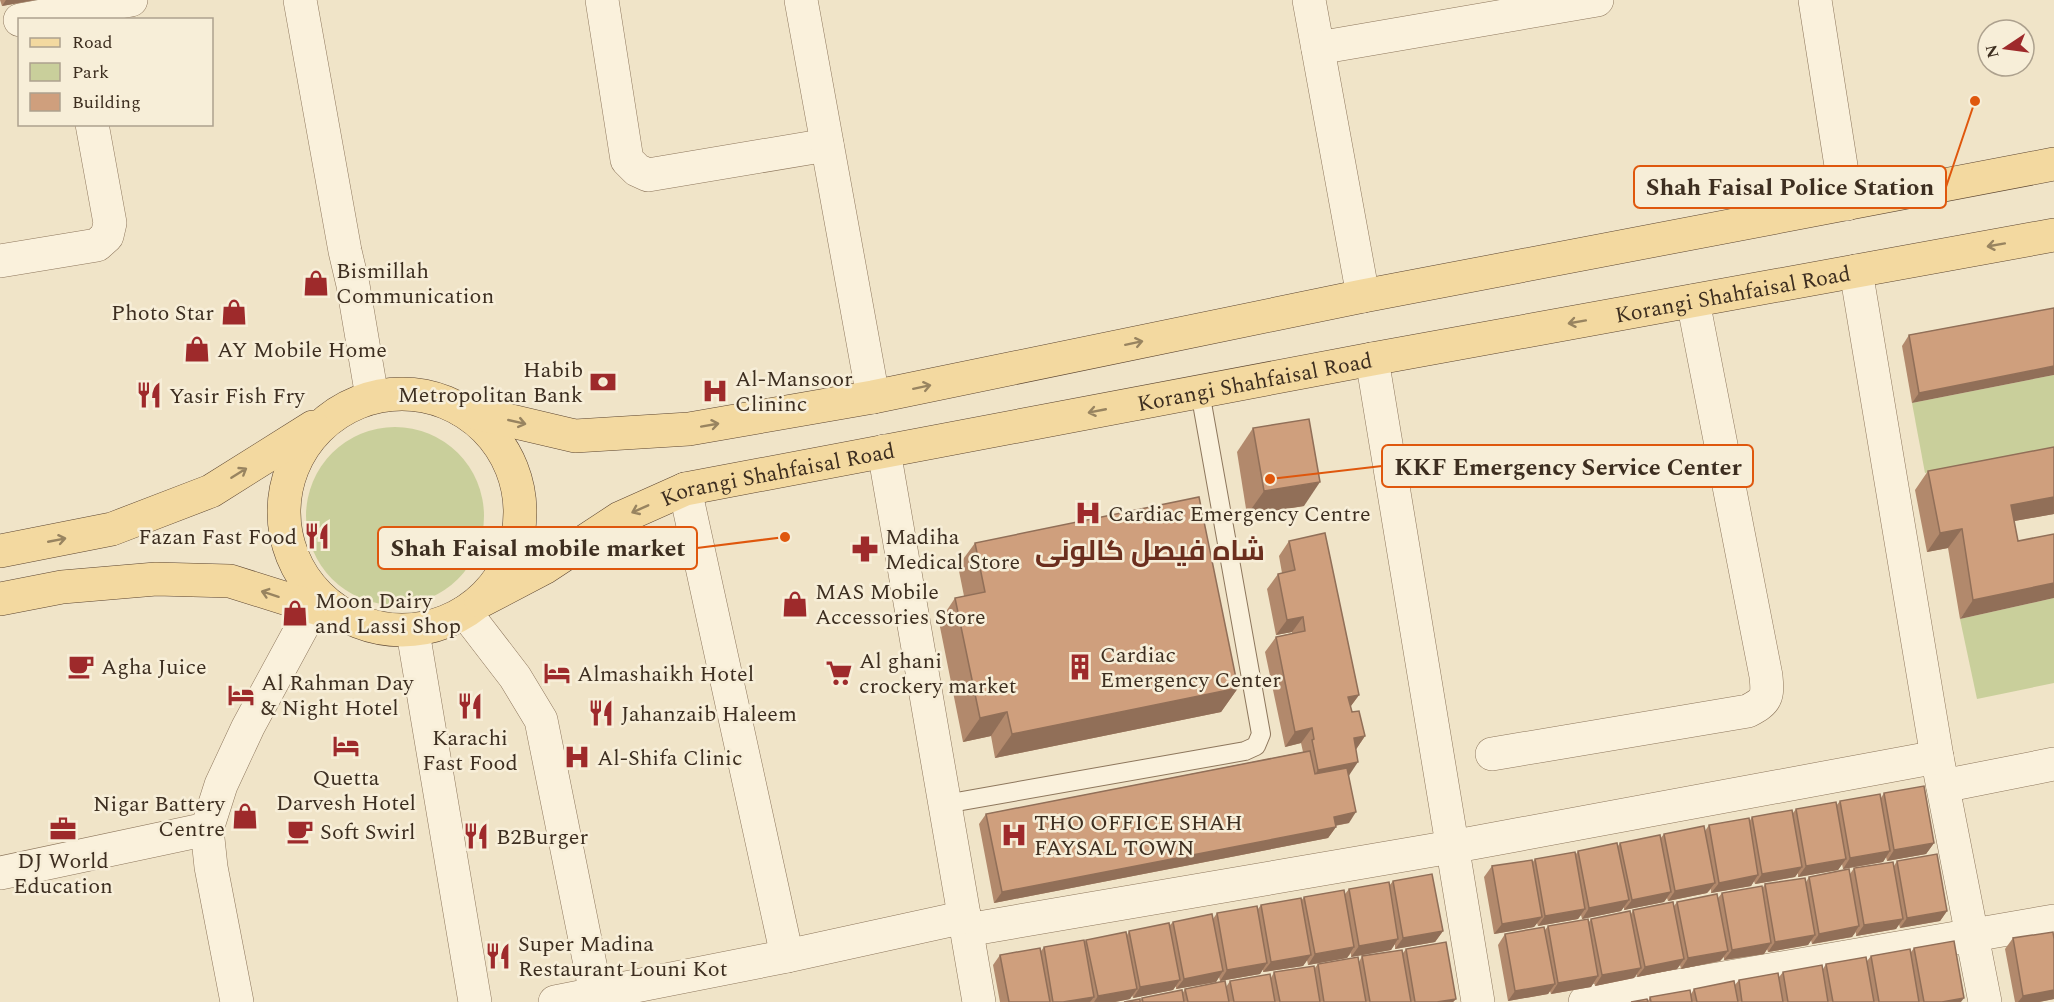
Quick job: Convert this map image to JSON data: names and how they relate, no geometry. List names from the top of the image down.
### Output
{
  "streets": {
    "main road": ["Korangi Shahfaisal Road"]
  },
  "districts": ["شاہ فیصل کالونی"],
  "places": {
    "other": ["Shah Faisal Police Station", "KKF Emergency Service Center", "Shah Faisal mobile market"],
    "shop": [
      "Bismillah Communication",
      "Photo Star",
      "AY Mobile Home",
      "MAS Mobile Accessories Store",
      "Moon Dairy and Lassi Shop",
      "Nigar Battery Centre"
    ],
    "bank": ["Habib Metropolitan Bank"],
    "hospital": [
      "Al-Mansoor Clininc",
      "Cardiac Emergency Centre",
      "Al-Shifa Clinic",
      "THO OFFICE SHAH FAYSAL TOWN"
    ],
    "restaurant": [
      "Yasir Fish Fry",
      "Fazan Fast Food",
      "Karachi Fast Food",
      "Jahanzaib Haleem",
      "B2Burger",
      "Super Madina Restaurant Louni Kot"
    ],
    "pharmacy": ["Madiha Medical Store"],
    "cafe": ["Agha Juice", "Soft Swirl"],
    "building": ["Cardiac Emergency Center"],
    "hotel": ["Almashaikh Hotel", "Al Rahman Day & Night Hotel", "Quetta Darvesh Hotel"],
    "supermarket": ["Al ghani crockery market"],
    "office": ["DJ World Education"]
  },
  "legend": ["Road", "Park", "Building"],
  "north": "left"
}
